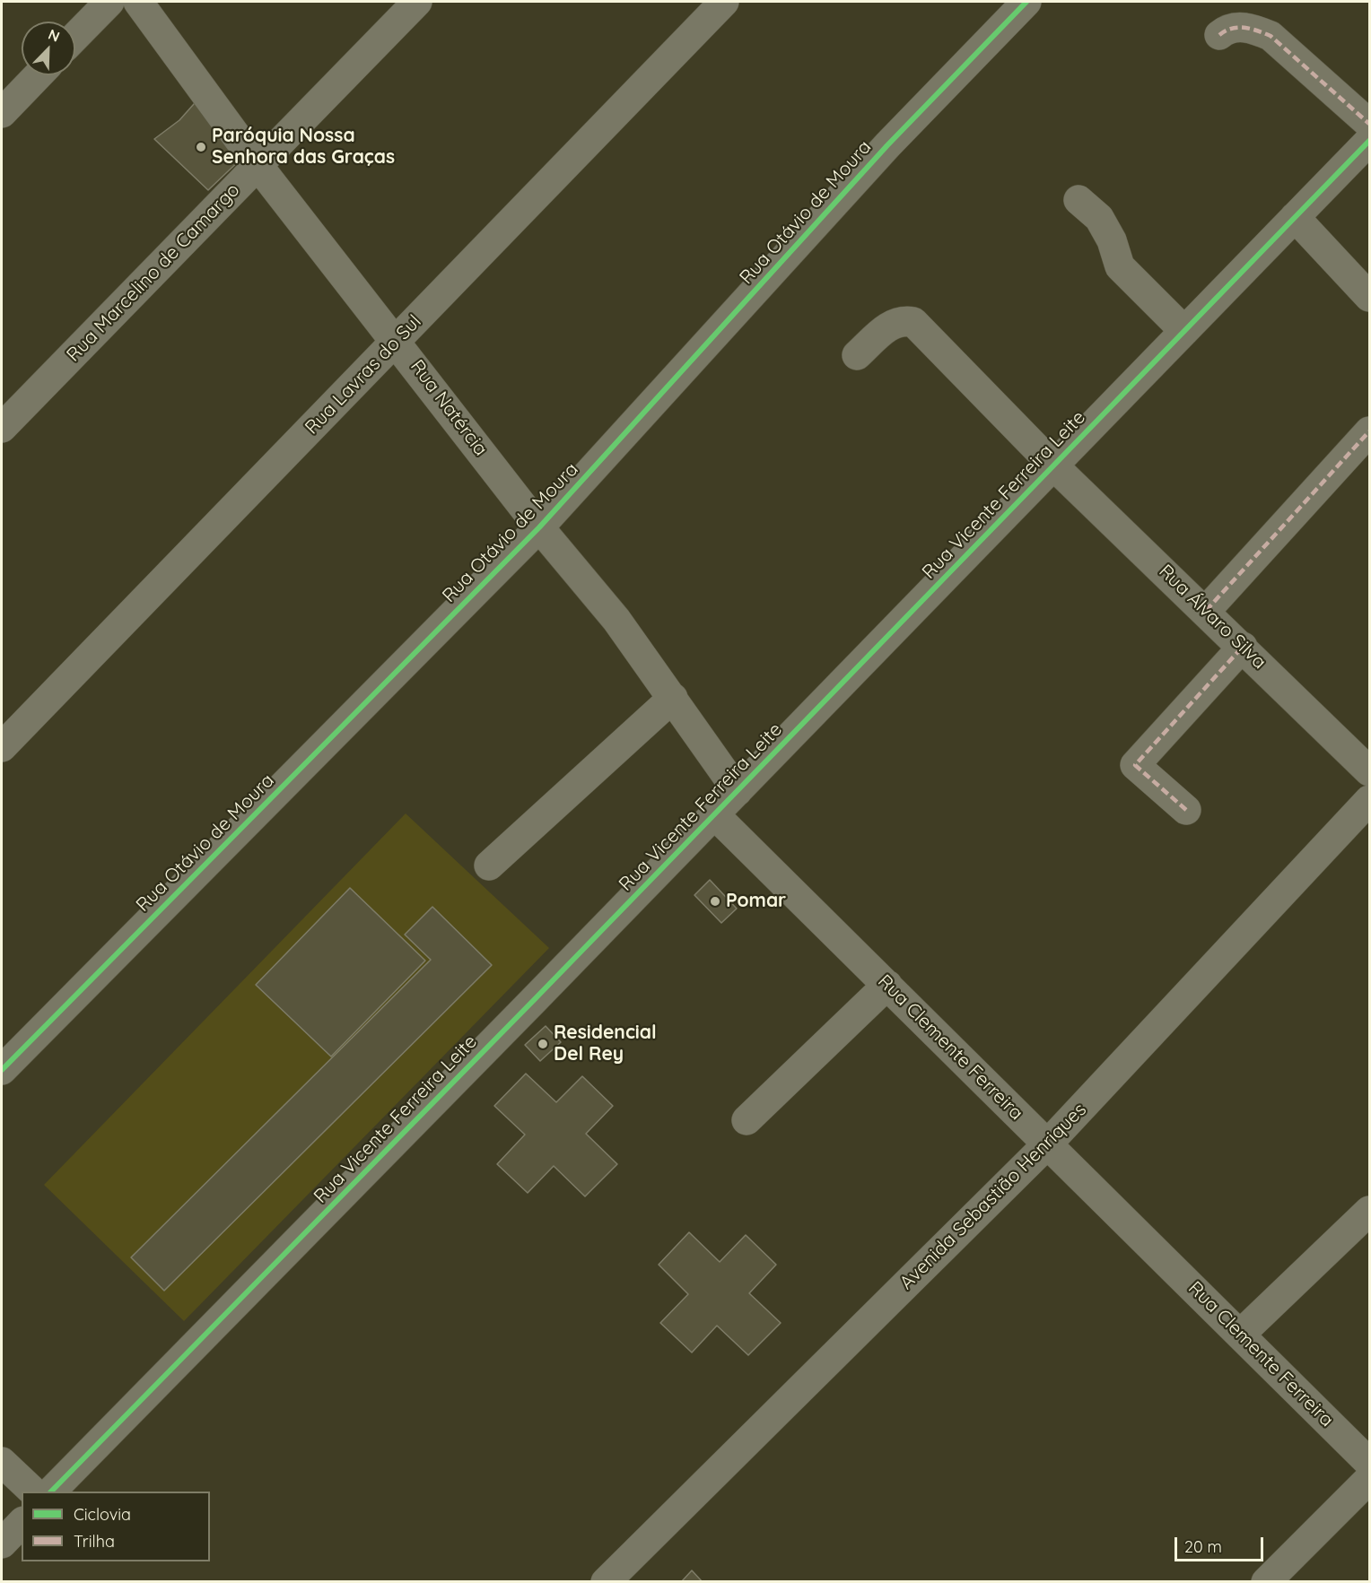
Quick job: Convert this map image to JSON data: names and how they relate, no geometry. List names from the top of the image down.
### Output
{
  "streets": {
    "street": [
      "Rua Otávio de Moura",
      "Rua Marcelino de Camargo",
      "Rua Lavras do Sul",
      "Rua Natércia",
      "Rua Vicente Ferreira Leite",
      "Rua Álvaro Silva",
      "Rua Clemente Ferreira",
      "Avenida Sebastião Henriques"
    ]
  },
  "crossings": [
    ["Rua Otávio de Moura", "Rua Natércia"],
    ["Rua Marcelino de Camargo", "Rua Natércia"],
    ["Rua Lavras do Sul", "Rua Natércia"],
    ["Rua Natércia", "Rua Vicente Ferreira Leite"],
    ["Rua Vicente Ferreira Leite", "Rua Álvaro Silva"],
    ["Rua Vicente Ferreira Leite", "Rua Clemente Ferreira"],
    ["Rua Clemente Ferreira", "Avenida Sebastião Henriques"]
  ],
  "places": ["Paróquia Nossa Senhora das Graças", "Pomar", "Residencial Del Rey"],
  "legend": ["Ciclovia", "Trilha"],
  "scale_bar": "20 m",
  "north": "top right"
}
